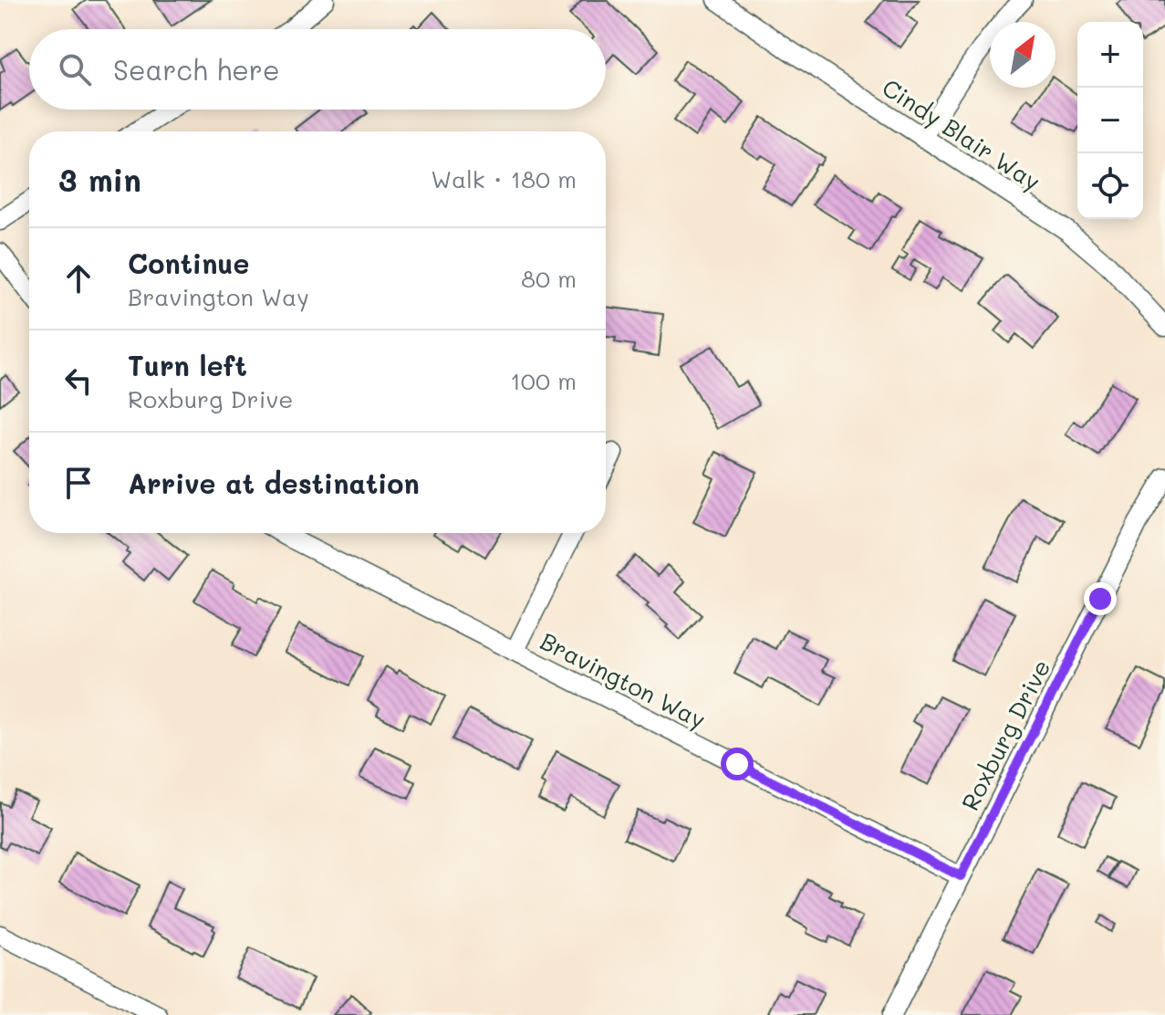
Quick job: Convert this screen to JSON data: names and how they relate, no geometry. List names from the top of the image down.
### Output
{
  "streets": {
    "street": ["Cindy Blair Way", "Bravington Way", "Roxburg Drive"]
  },
  "crossings": [
    ["Bravington Way", "Roxburg Drive"]
  ],
  "north": "top right",
  "page": {
    "map_buttons": ["+", "−"],
    "search": "Search here",
    "heading": ["3 min", "Walk · 180 m"],
    "list": [
      ["Continue", "Bravington Way", "80 m"],
      ["Turn left", "Roxburg Drive", "100 m"],
      "Arrive at destination"
    ]
  }
}
